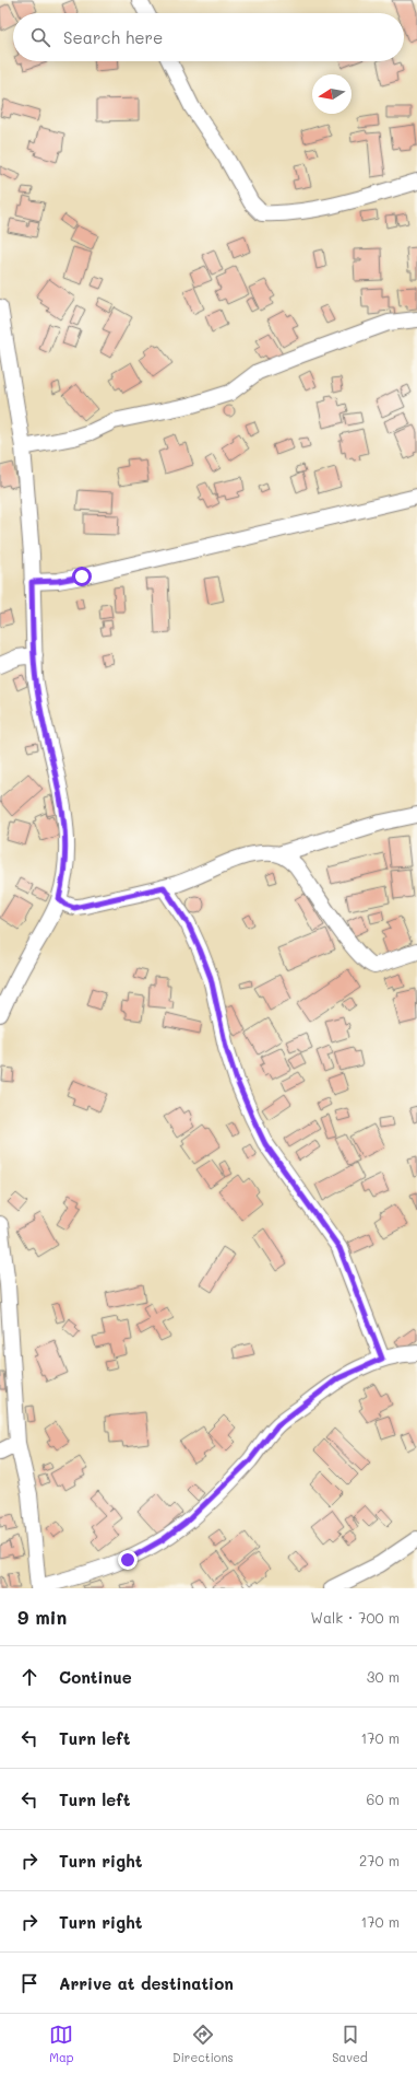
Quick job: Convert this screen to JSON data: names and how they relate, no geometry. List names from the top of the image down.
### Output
{
  "north": "left",
  "page": {
    "search": "Search here",
    "heading": ["9 min", "Walk · 700 m"],
    "list": [
      ["Continue", "30 m"],
      ["Turn left", "170 m"],
      ["Turn left", "60 m"],
      ["Turn right", "270 m"],
      ["Turn right", "170 m"],
      "Arrive at destination"
    ],
    "nav": ["Map", "Directions", "Saved"]
  }
}
